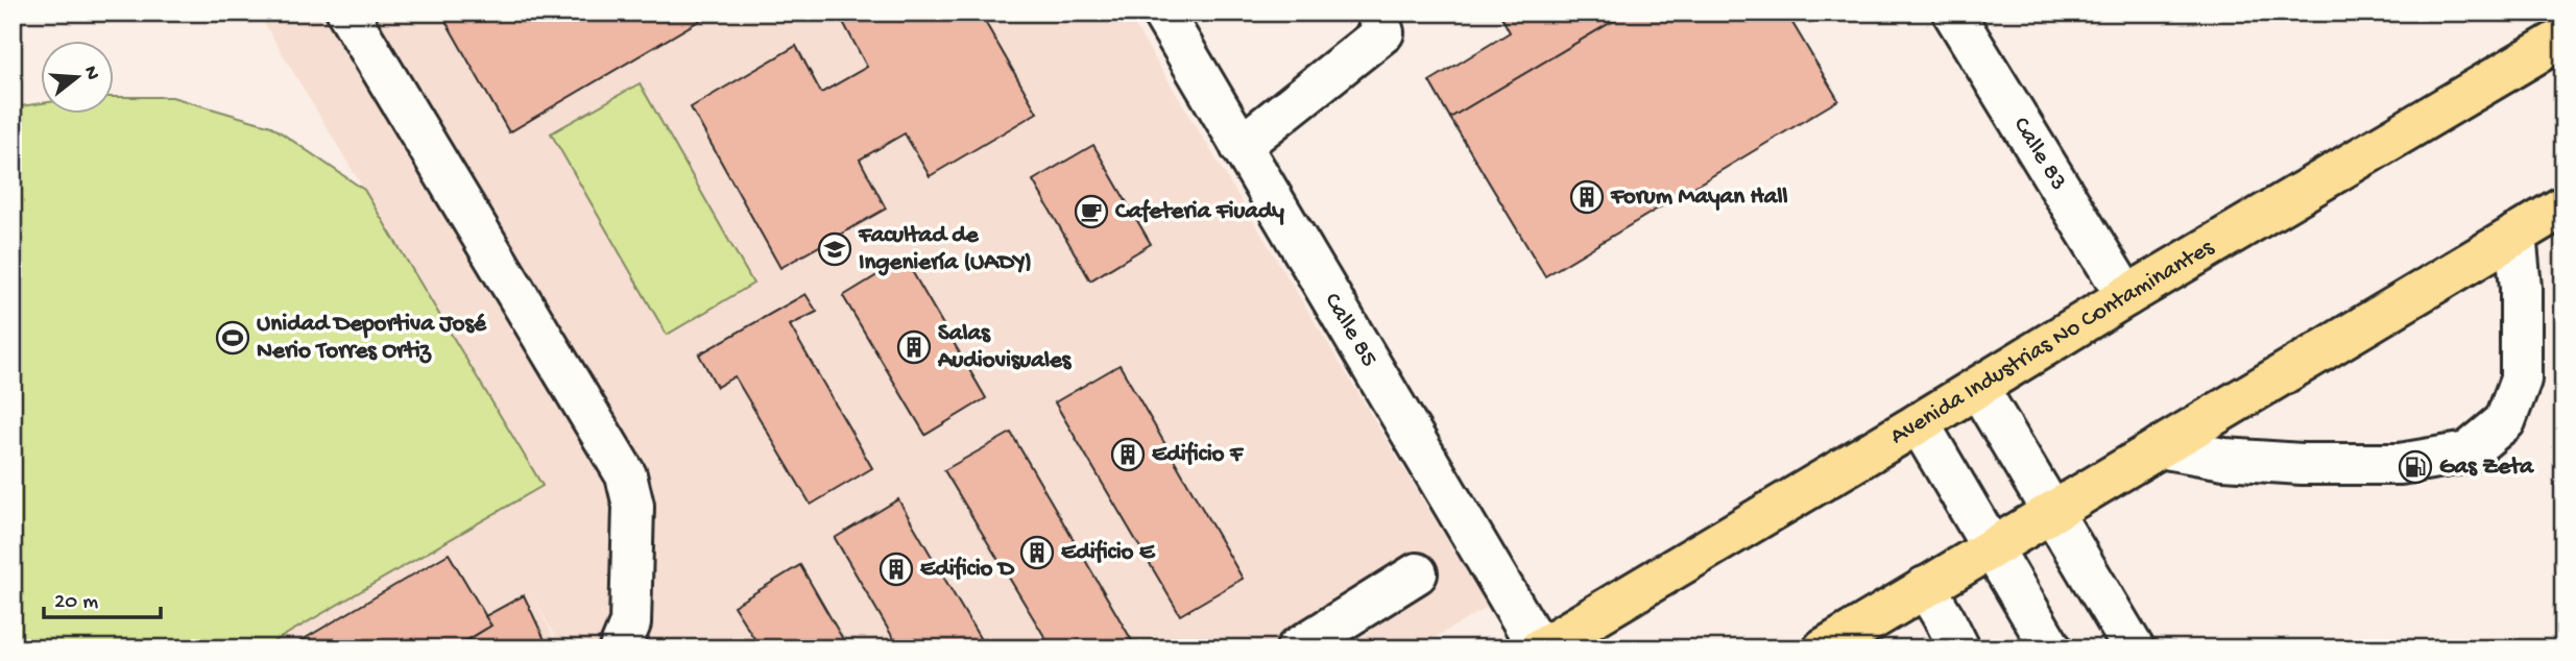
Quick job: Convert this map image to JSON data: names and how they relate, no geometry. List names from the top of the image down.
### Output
{
  "streets": {
    "main road": ["Avenida Industrias No Contaminantes"],
    "street": ["Calle 83", "Calle 85"]
  },
  "crossings": [
    ["Calle 83", "Avenida Industrias No Contaminantes"],
    ["Calle 85", "Avenida Industrias No Contaminantes"]
  ],
  "places": {
    "building": [
      "Forum Mayan Hall",
      "Salas Audiovisuales",
      "Edificio F",
      "Edificio E",
      "Edificio D"
    ],
    "cafe": ["Cafeteria Fiuady"],
    "school or university": ["Facultad de Ingeniería (UADY)"],
    "sports": ["Unidad Deportiva José Nerio Torres Ortiz"],
    "fuel station": ["Gas Zeta"]
  },
  "scale_bar": "20 m",
  "north": "right"
}
